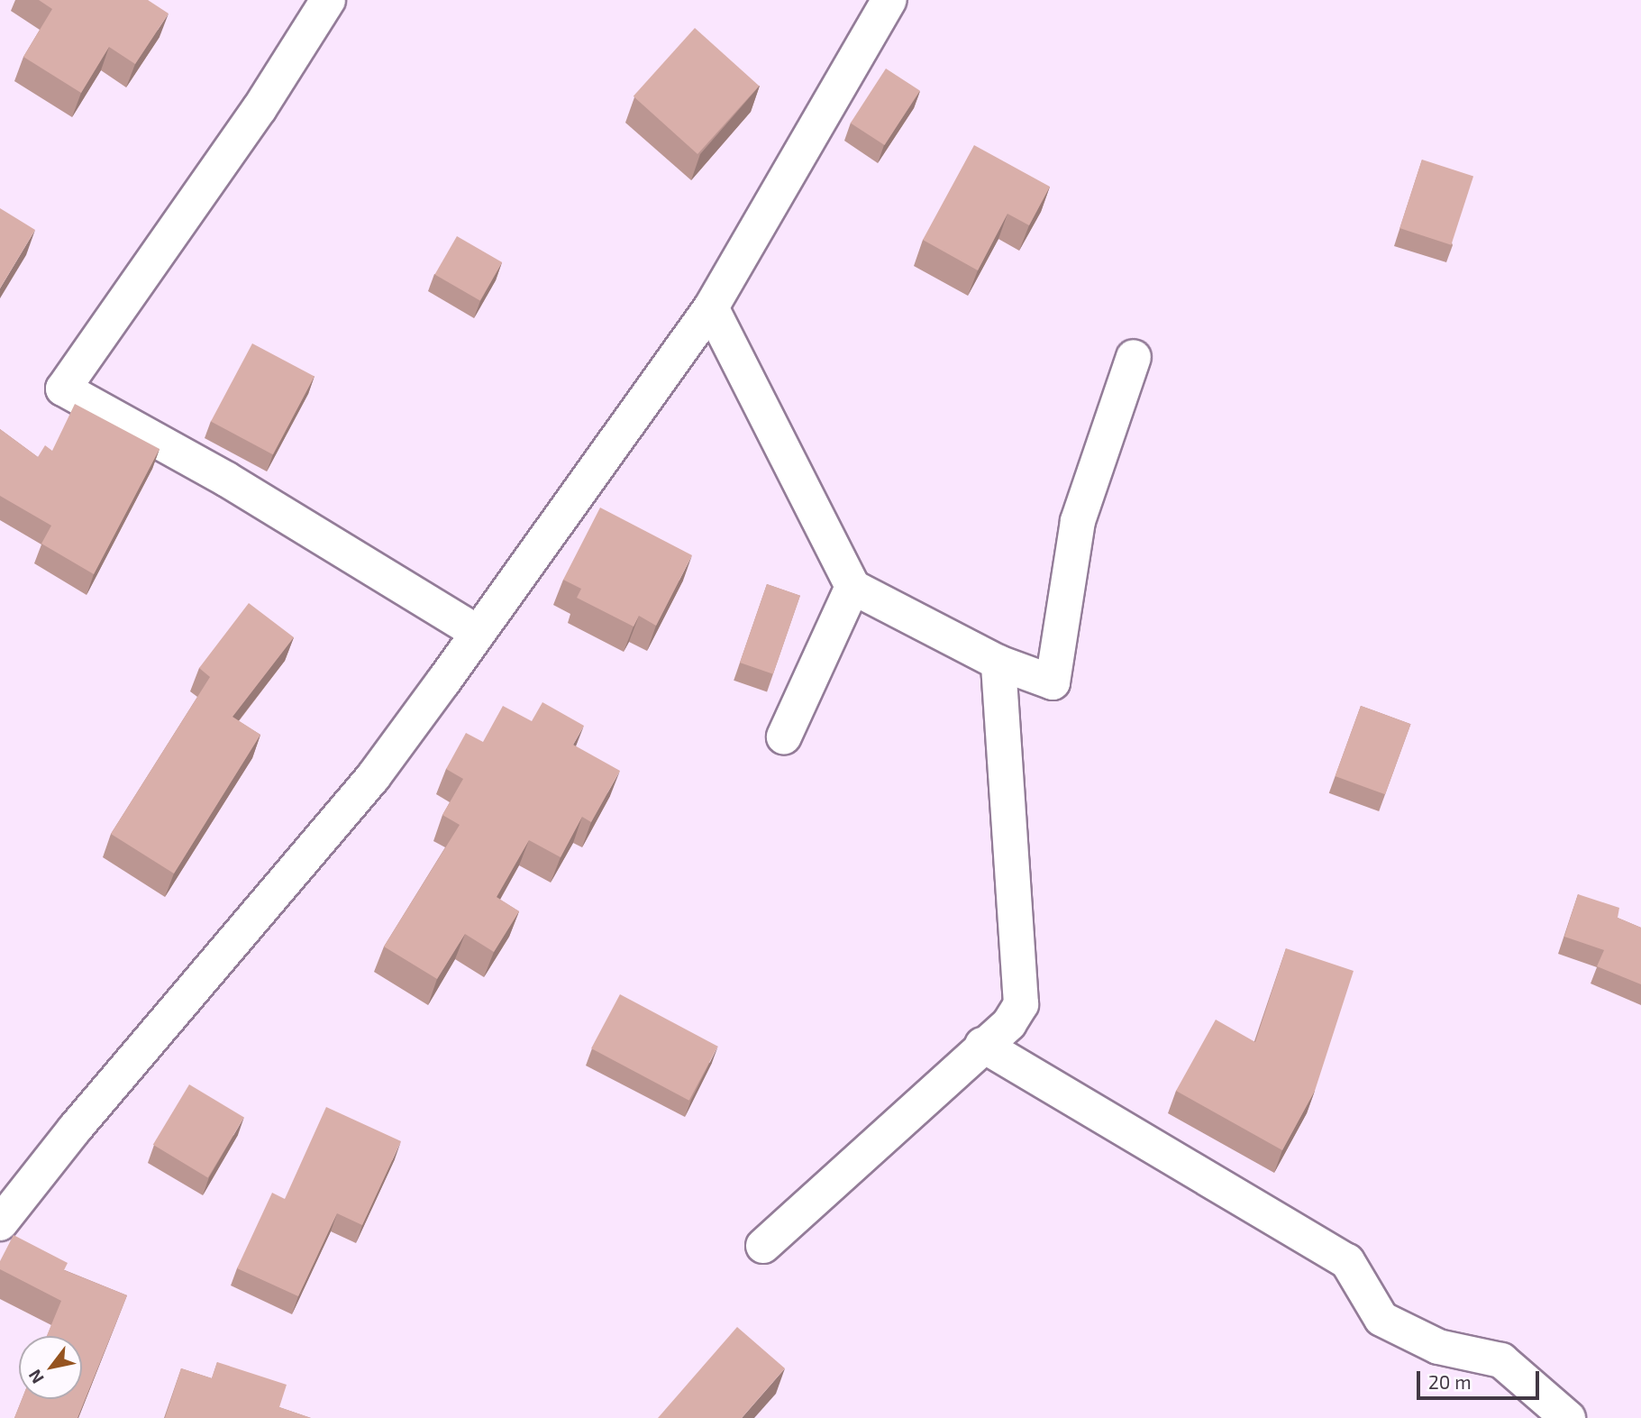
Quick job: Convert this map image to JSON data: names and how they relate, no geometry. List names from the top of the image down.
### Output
{
  "scale_bar": "20 m",
  "north": "bottom left"
}
